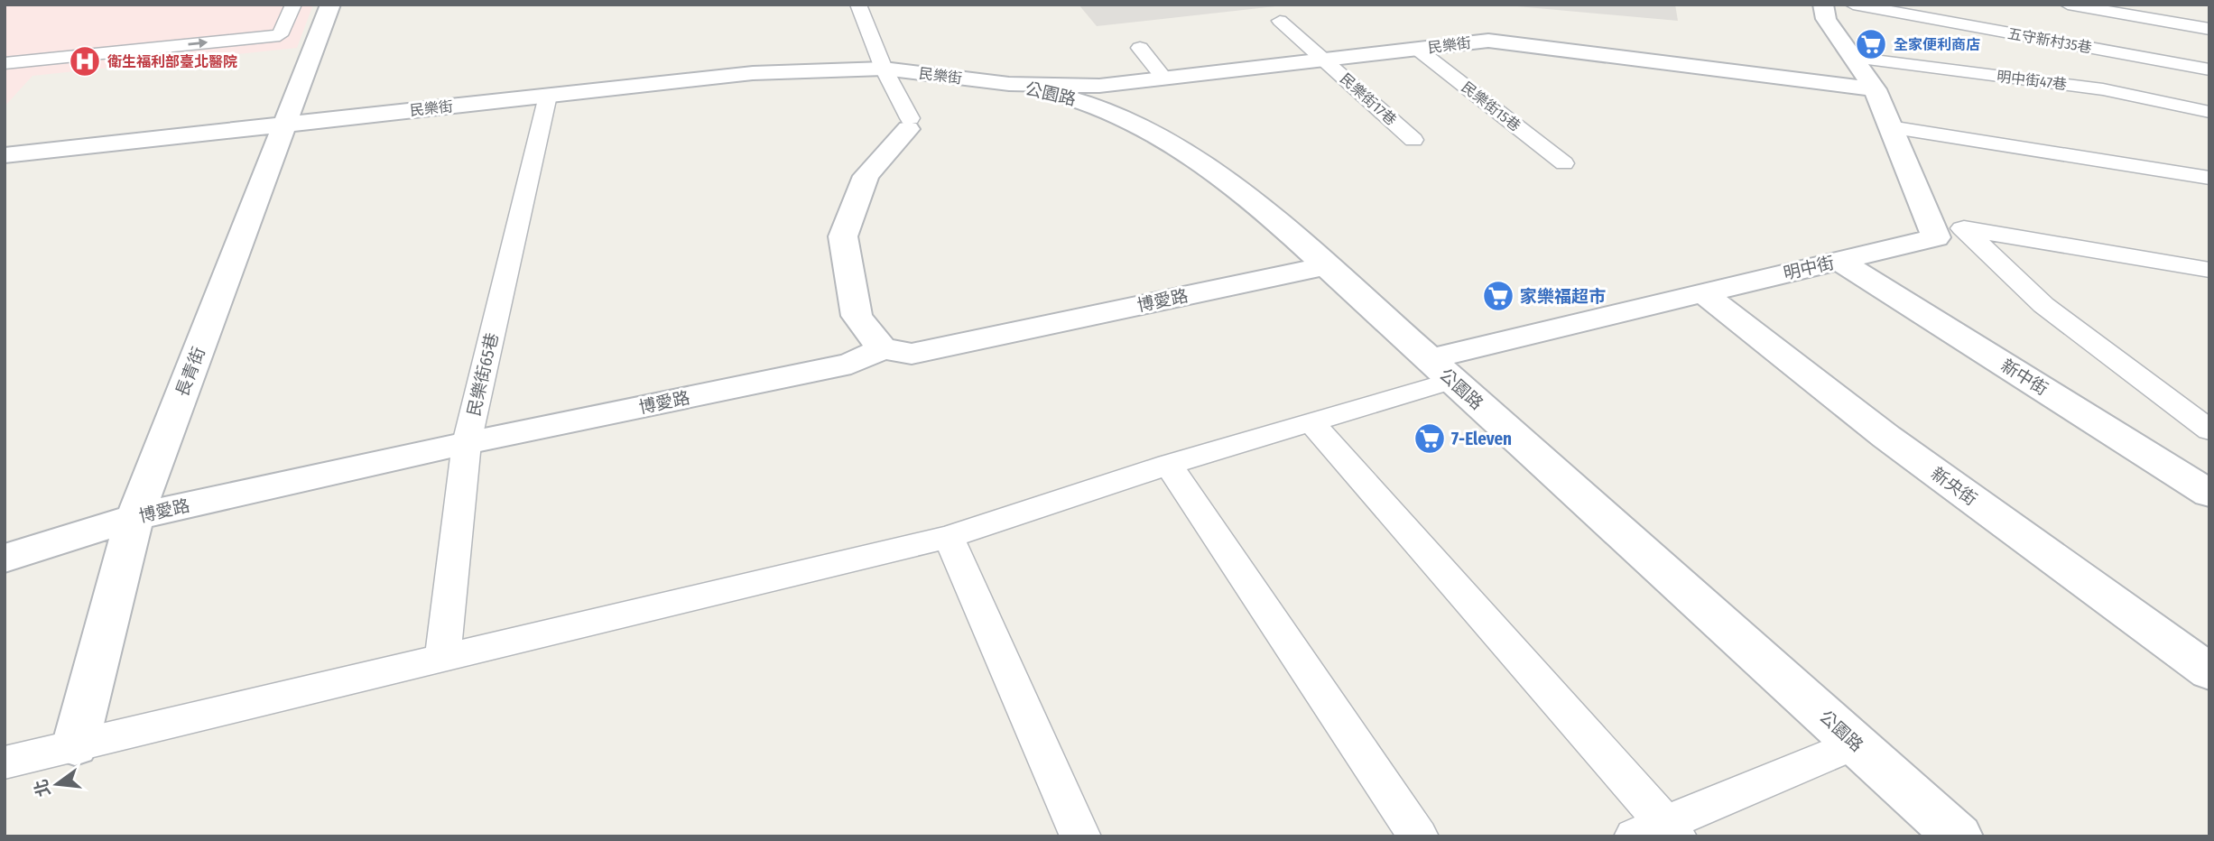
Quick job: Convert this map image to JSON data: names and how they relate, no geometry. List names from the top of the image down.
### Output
{
  "streets": {
    "street": [
      "民樂街",
      "公園路",
      "明中街",
      "博愛路",
      "長青街",
      "新中街",
      "新央街"
    ],
    "lane": [
      "五守新村35巷",
      "明中街47巷",
      "民樂街17巷",
      "民樂街15巷",
      "民樂街65巷"
    ]
  },
  "crossings": [
    ["民樂街", "公園路"],
    ["民樂街", "民樂街17巷"],
    ["民樂街", "民樂街15巷"],
    ["民樂街", "長青街"],
    ["民樂街", "民樂街65巷"],
    ["公園路", "明中街"],
    ["公園路", "博愛路"],
    ["明中街", "新中街"],
    ["明中街", "新央街"],
    ["博愛路", "長青街"],
    ["博愛路", "民樂街65巷"]
  ],
  "places": {
    "supermarket": ["全家便利商店", "家樂福超市", "7-Eleven"],
    "hospital": ["衛生福利部臺北醫院"]
  },
  "north": "left"
}
